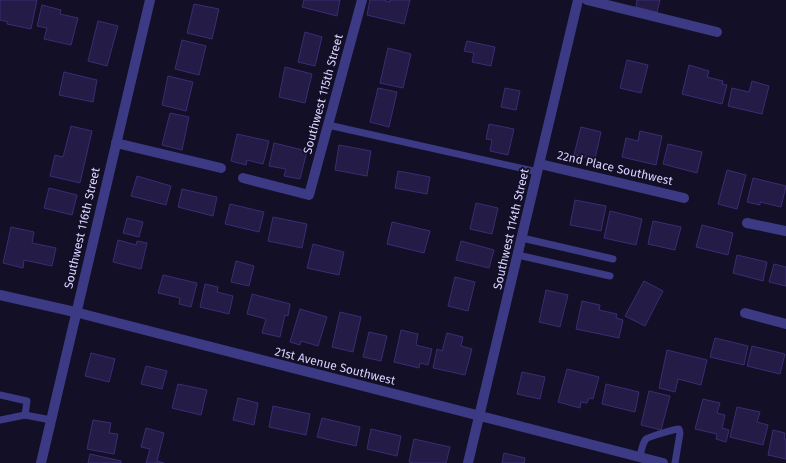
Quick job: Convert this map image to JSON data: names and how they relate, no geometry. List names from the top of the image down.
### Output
{
  "streets": {
    "street": [
      "Southwest 115th Street",
      "22nd Place Southwest",
      "Southwest 116th Street",
      "Southwest 114th Street",
      "21st Avenue Southwest"
    ]
  },
  "crossings": [
    ["22nd Place Southwest", "Southwest 114th Street"],
    ["Southwest 116th Street", "21st Avenue Southwest"],
    ["Southwest 114th Street", "21st Avenue Southwest"]
  ]
}
